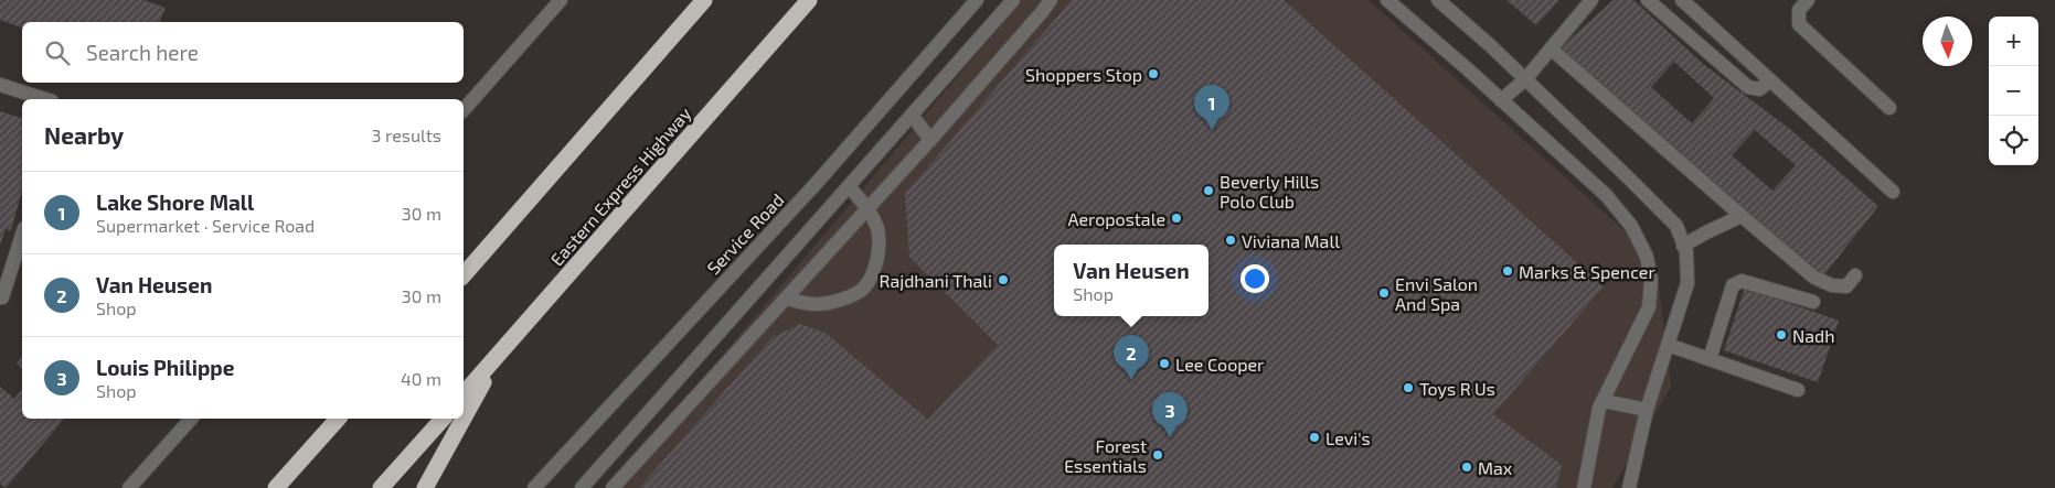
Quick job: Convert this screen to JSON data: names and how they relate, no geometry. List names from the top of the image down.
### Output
{
  "streets": {
    "highway": ["Eastern Express Highway"],
    "street": ["Service Road"]
  },
  "places": [
    "Shoppers Stop",
    "Beverly Hills Polo Club",
    "Aeropostale",
    "Viviana Mall",
    "Marks & Spencer",
    "Rajdhani Thali",
    "Envi Salon And Spa",
    "Nadh",
    "Lee Cooper",
    "Toys R Us",
    "Levi's",
    "Forest Essentials",
    "Max"
  ],
  "north": "bottom",
  "page": {
    "map_buttons": ["+", "−"],
    "search": "Search here",
    "pins": ["1", "2", "3"],
    "heading": ["Nearby", "3 results"],
    "list": [
      {
        "mark": "1",
        "name": "Lake Shore Mall",
        "note": "Supermarket · Service Road",
        "value": "30 m"
      },
      {
        "mark": "2",
        "name": "Van Heusen",
        "note": "Shop",
        "value": "30 m"
      },
      {
        "mark": "3",
        "name": "Louis Philippe",
        "note": "Shop",
        "value": "40 m"
      }
    ],
    "popup": ["Van Heusen", "Shop"]
  }
}
